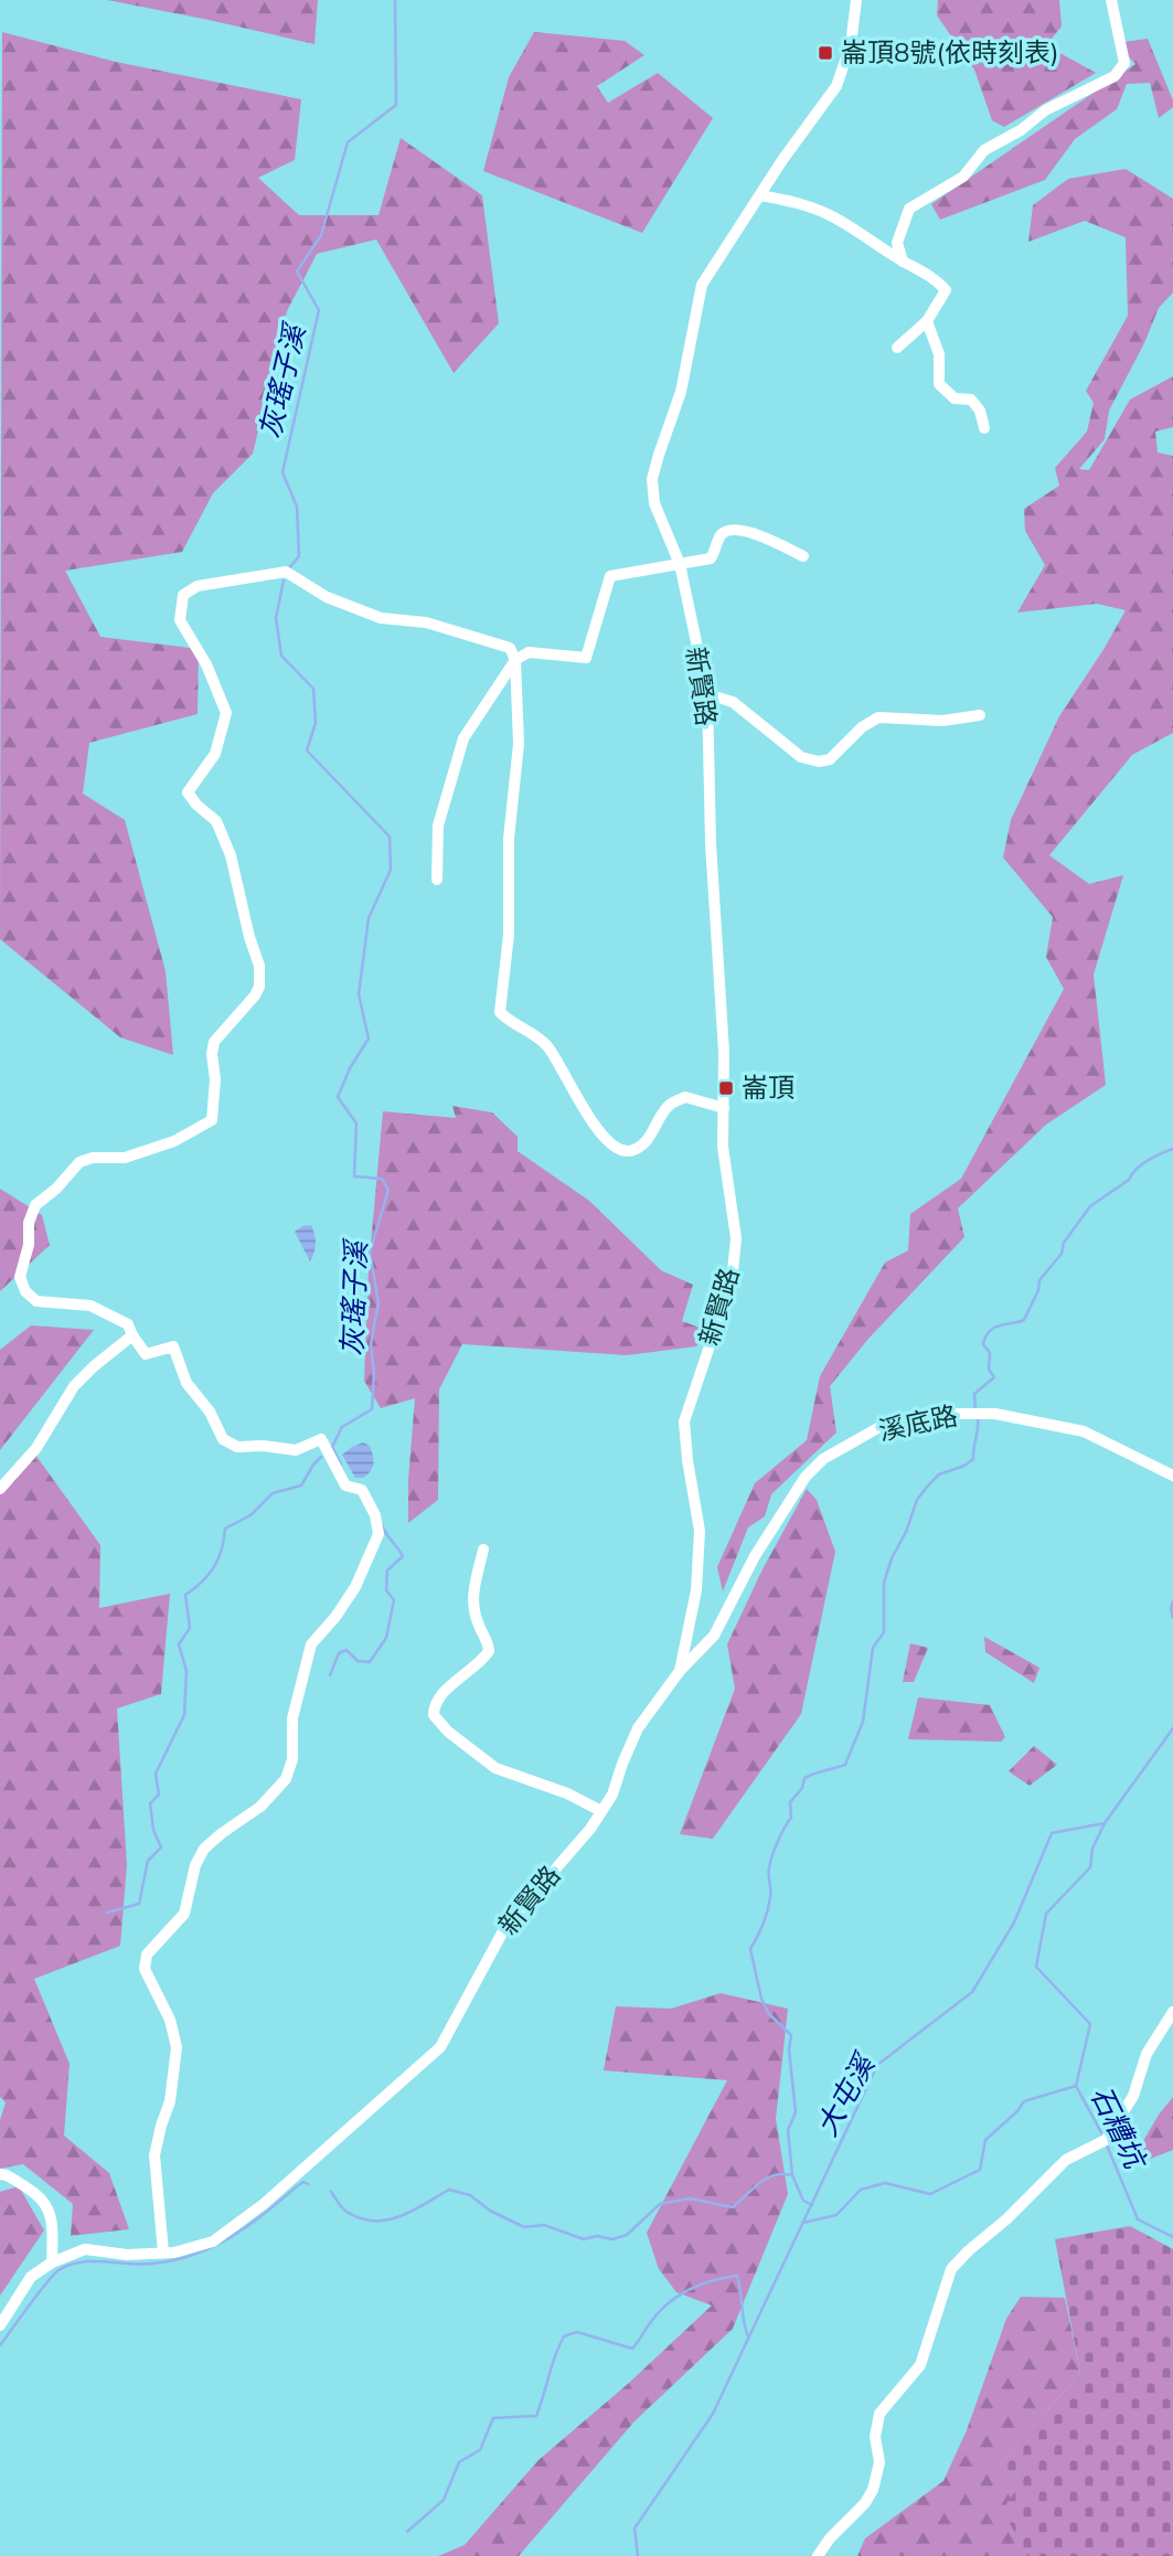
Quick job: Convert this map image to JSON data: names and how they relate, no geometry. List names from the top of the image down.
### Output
{
  "streets": {
    "street": ["新賢路", "溪底路"]
  },
  "crossings": [
    ["新賢路", "溪底路"]
  ],
  "water": ["灰瑤子溪", "大屯溪", "石糟坑"],
  "places": {
    "transit": ["崙頂8號(依時刻表)", "崙頂"]
  }
}
